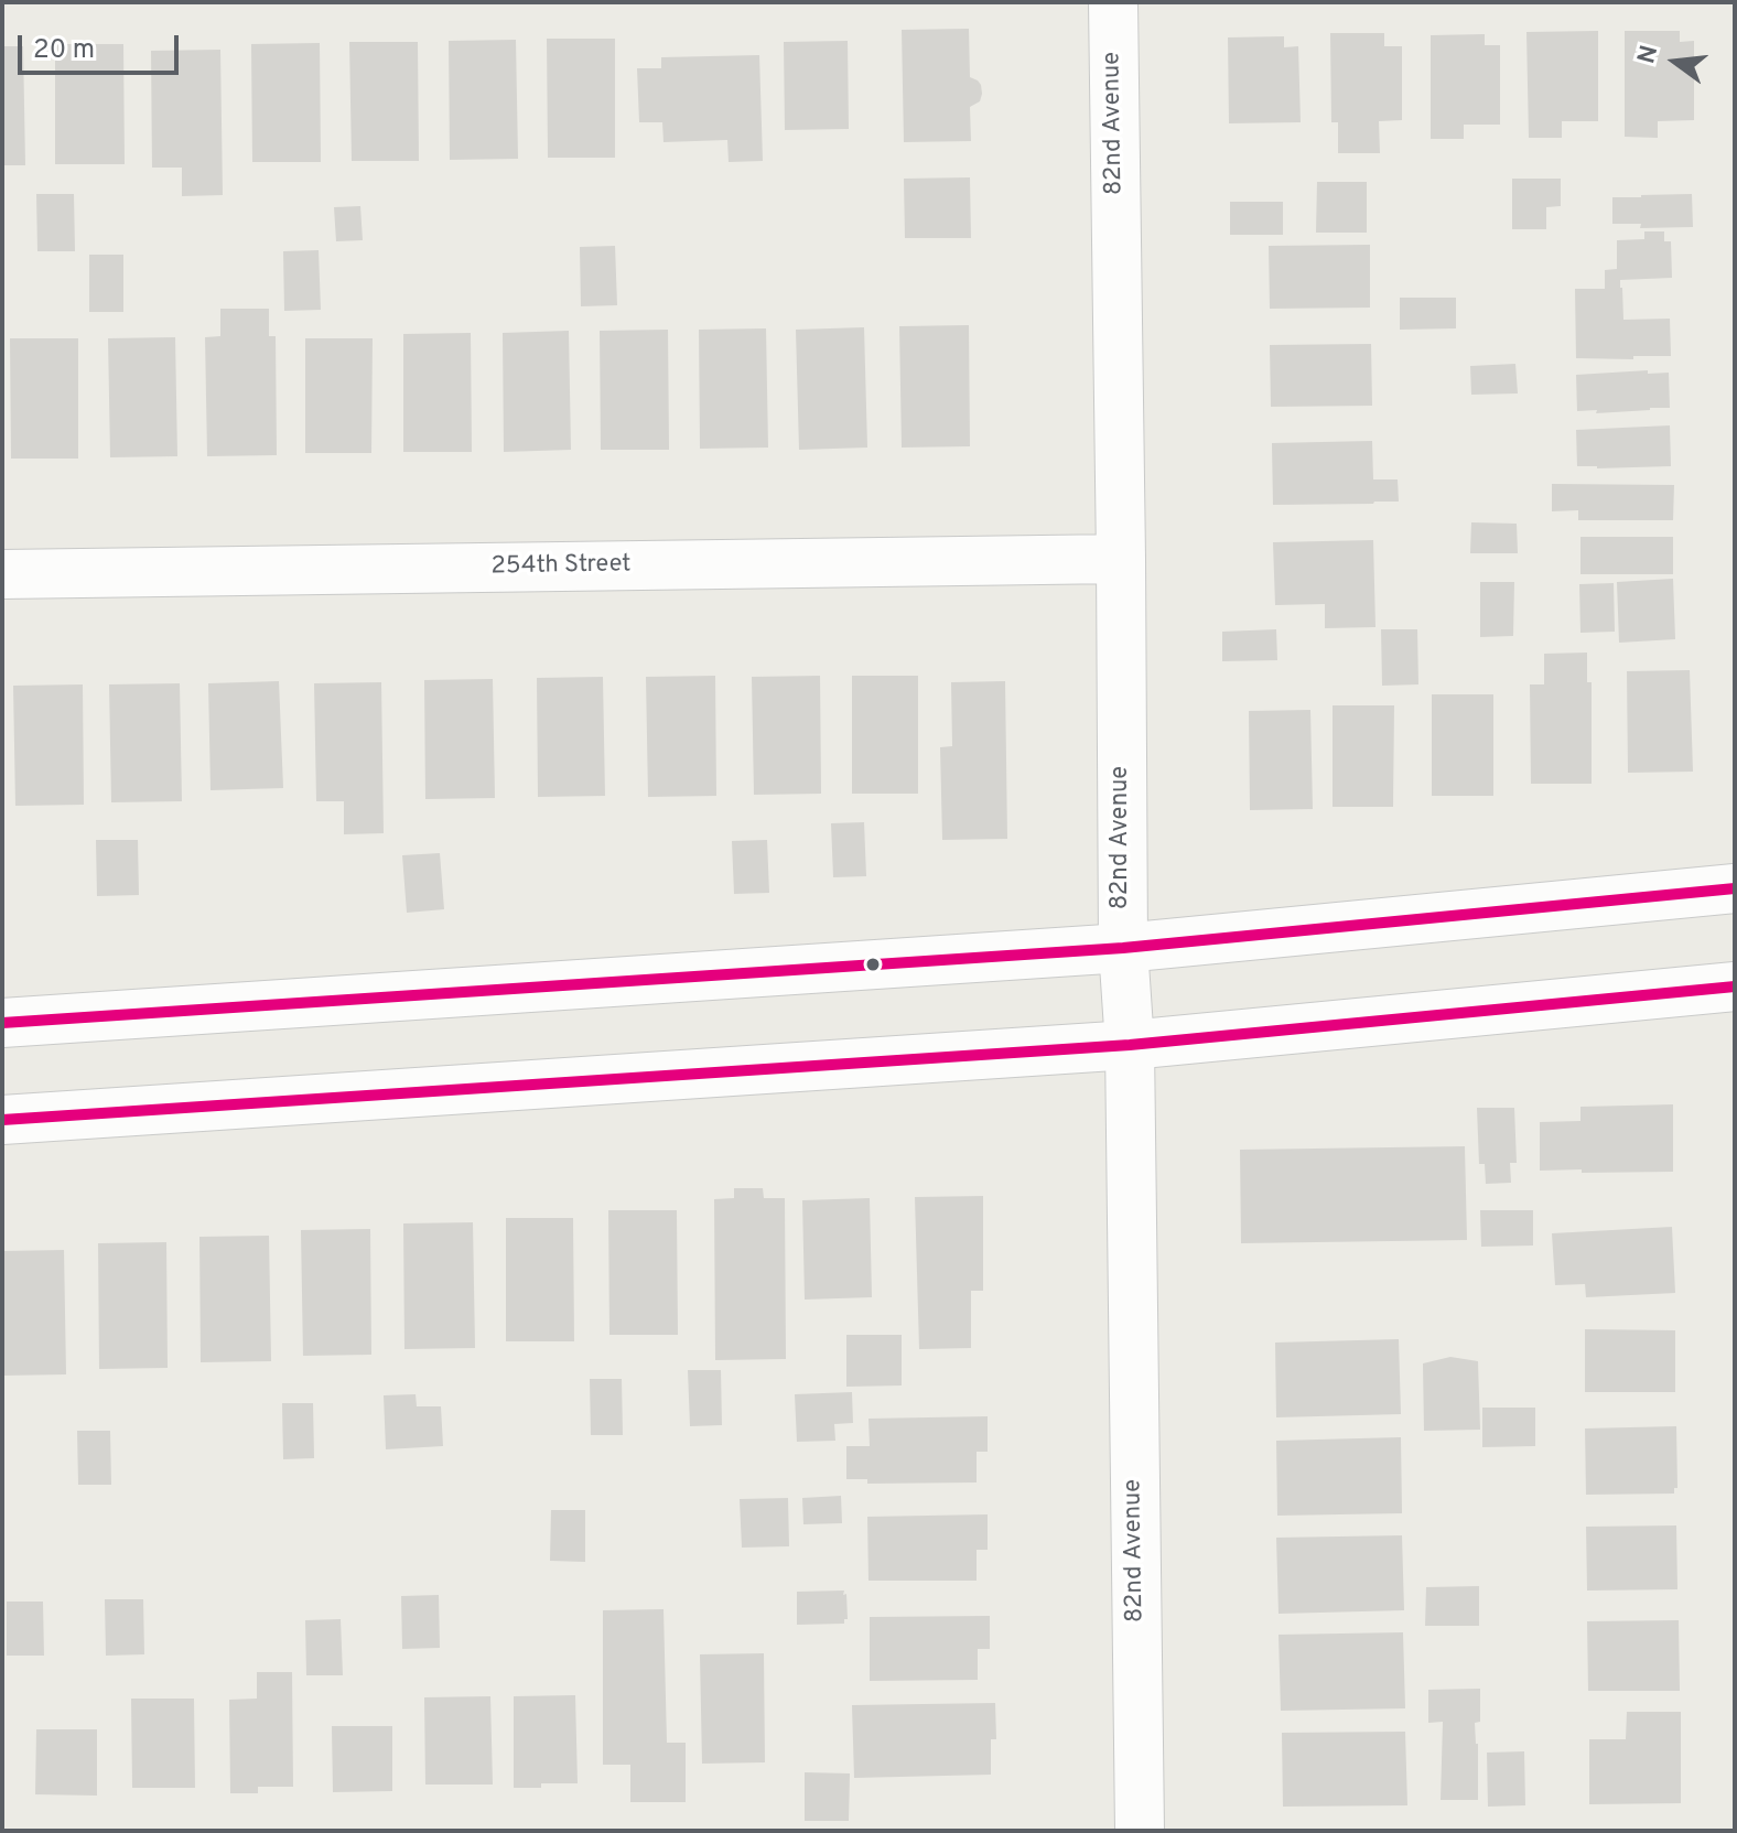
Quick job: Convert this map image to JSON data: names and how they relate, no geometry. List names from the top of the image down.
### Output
{
  "streets": {
    "main road": ["82nd Avenue", "254th Street"]
  },
  "crossings": [
    ["82nd Avenue", "254th Street"]
  ],
  "scale_bar": "20 m",
  "north": "left"
}
